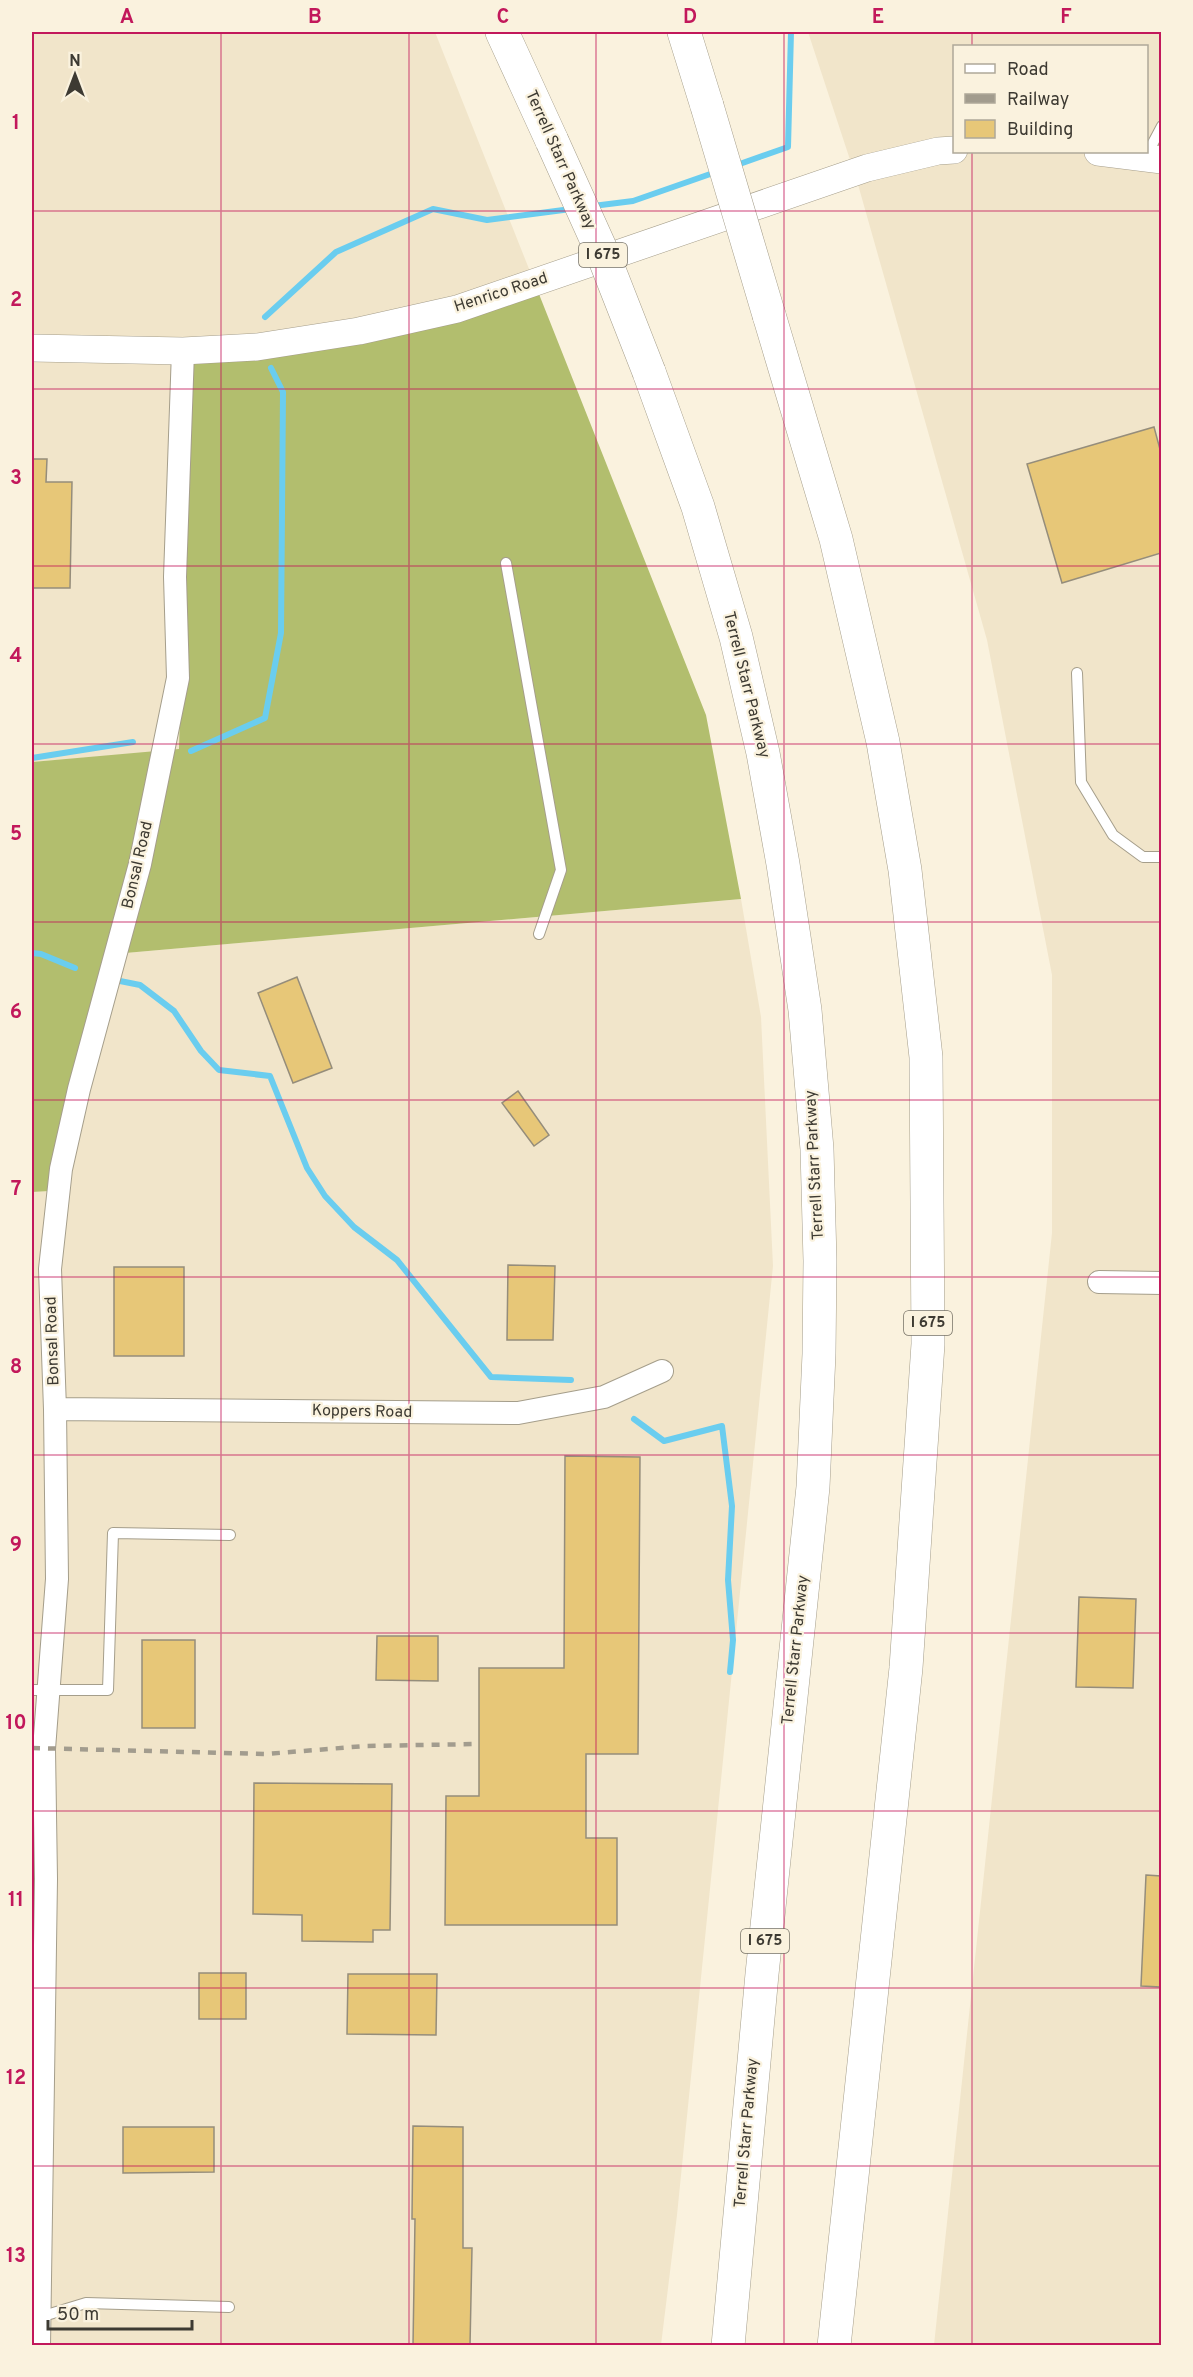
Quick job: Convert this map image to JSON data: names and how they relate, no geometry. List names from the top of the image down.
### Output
{
  "streets": {
    "highway": ["Terrell Starr Parkway", "I 675"],
    "street": ["Henrico Road", "Bonsal Road", "Koppers Road"]
  },
  "crossings": [
    ["Henrico Road", "Bonsal Road"],
    ["Bonsal Road", "Koppers Road"]
  ],
  "legend": ["Road", "Railway", "Building"],
  "scale_bar": "50 m",
  "north": "top",
  "grid": {
    "columns": [
      "A",
      "B",
      "C",
      "D",
      "E",
      "F"
    ],
    "rows": [
      "1",
      "2",
      "3",
      "4",
      "5",
      "6",
      "7",
      "8",
      "9",
      "10",
      "11",
      "12",
      "13"
    ]
  }
}
